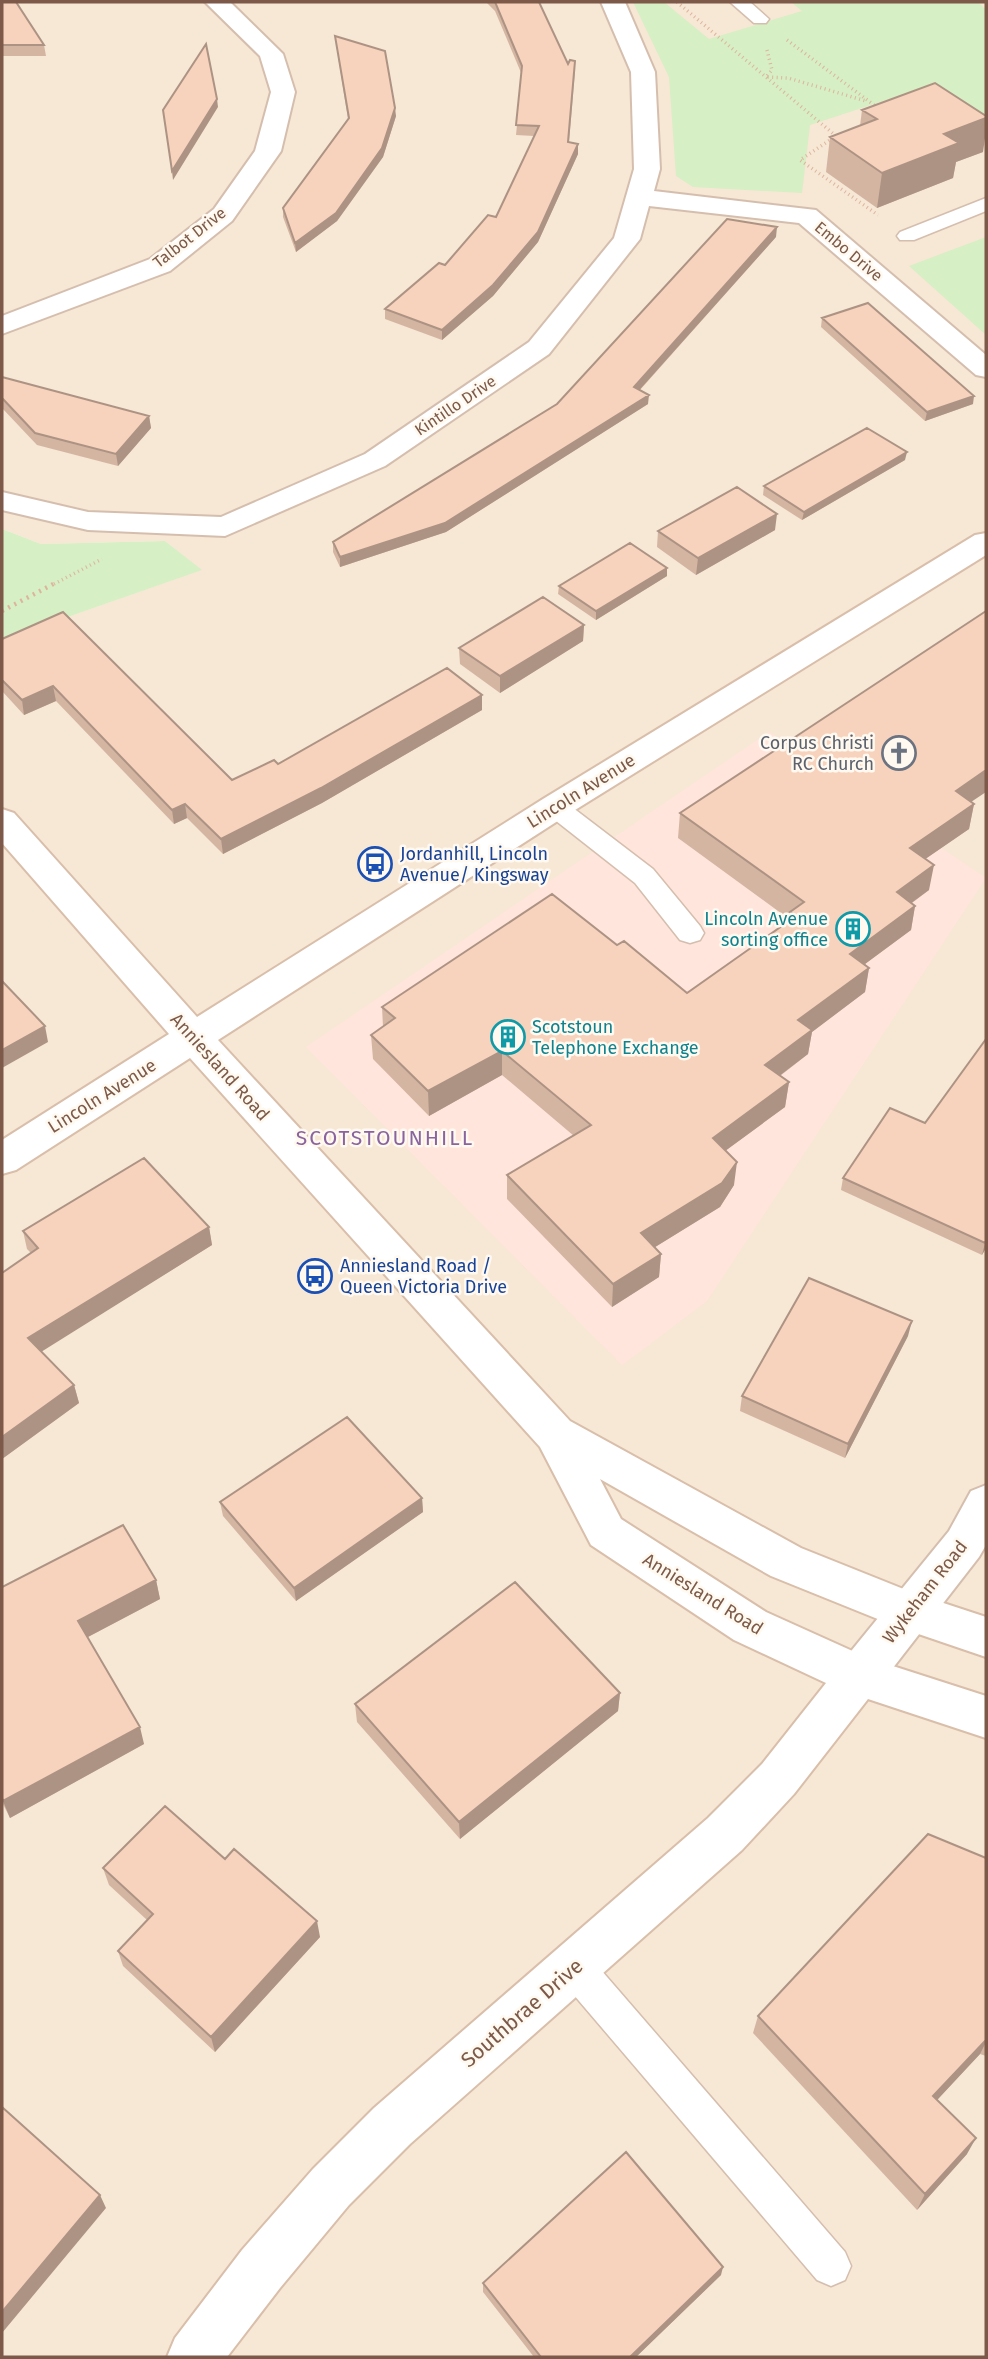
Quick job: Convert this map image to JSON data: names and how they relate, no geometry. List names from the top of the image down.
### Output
{
  "streets": {
    "street": [
      "Talbot Drive",
      "Embo Drive",
      "Kintillo Drive",
      "Lincoln Avenue",
      "Anniesland Road",
      "Wykeham Road",
      "Southbrae Drive"
    ]
  },
  "crossings": [
    ["Embo Drive", "Kintillo Drive"],
    ["Lincoln Avenue", "Anniesland Road"],
    ["Anniesland Road", "Wykeham Road"],
    ["Anniesland Road", "Southbrae Drive"],
    ["Wykeham Road", "Southbrae Drive"]
  ],
  "districts": ["SCOTSTOUNHILL"],
  "places": {
    "church": ["Corpus Christi RC Church"],
    "bus stop": ["Jordanhill, Lincoln Avenue/ Kingsway", "Anniesland Road / Queen Victoria Drive"],
    "building": ["Lincoln Avenue sorting office", "Scotstoun Telephone Exchange"]
  }
}
